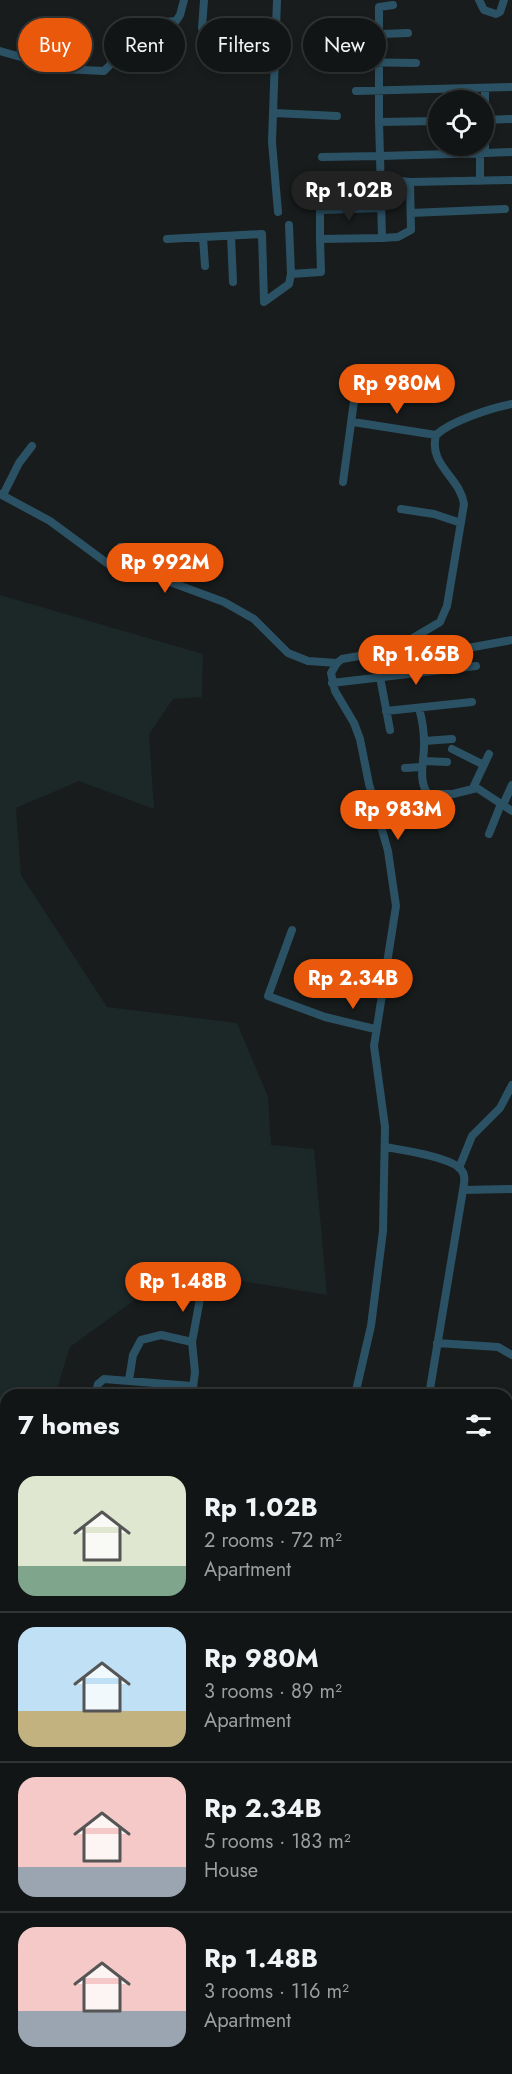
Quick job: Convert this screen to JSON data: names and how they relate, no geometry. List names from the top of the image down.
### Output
{
  "page": {
    "chip": [
      "Buy",
      "Rent",
      "Filters",
      "New"
    ],
    "price": [
      "Rp 1.02B",
      "Rp 980M",
      "Rp 992M",
      "Rp 1.65B",
      "Rp 983M",
      "Rp 2.34B",
      "Rp 1.48B"
    ],
    "heading": "7 homes",
    "list": [
      {
        "name": "Rp 1.02B",
        "note": "2 rooms · 72 m² · Apartment"
      },
      {
        "name": "Rp 980M",
        "note": "3 rooms · 89 m² · Apartment"
      },
      {
        "name": "Rp 2.34B",
        "note": "5 rooms · 183 m² · House"
      },
      {
        "name": "Rp 1.48B",
        "note": "3 rooms · 116 m² · Apartment"
      }
    ]
  }
}
